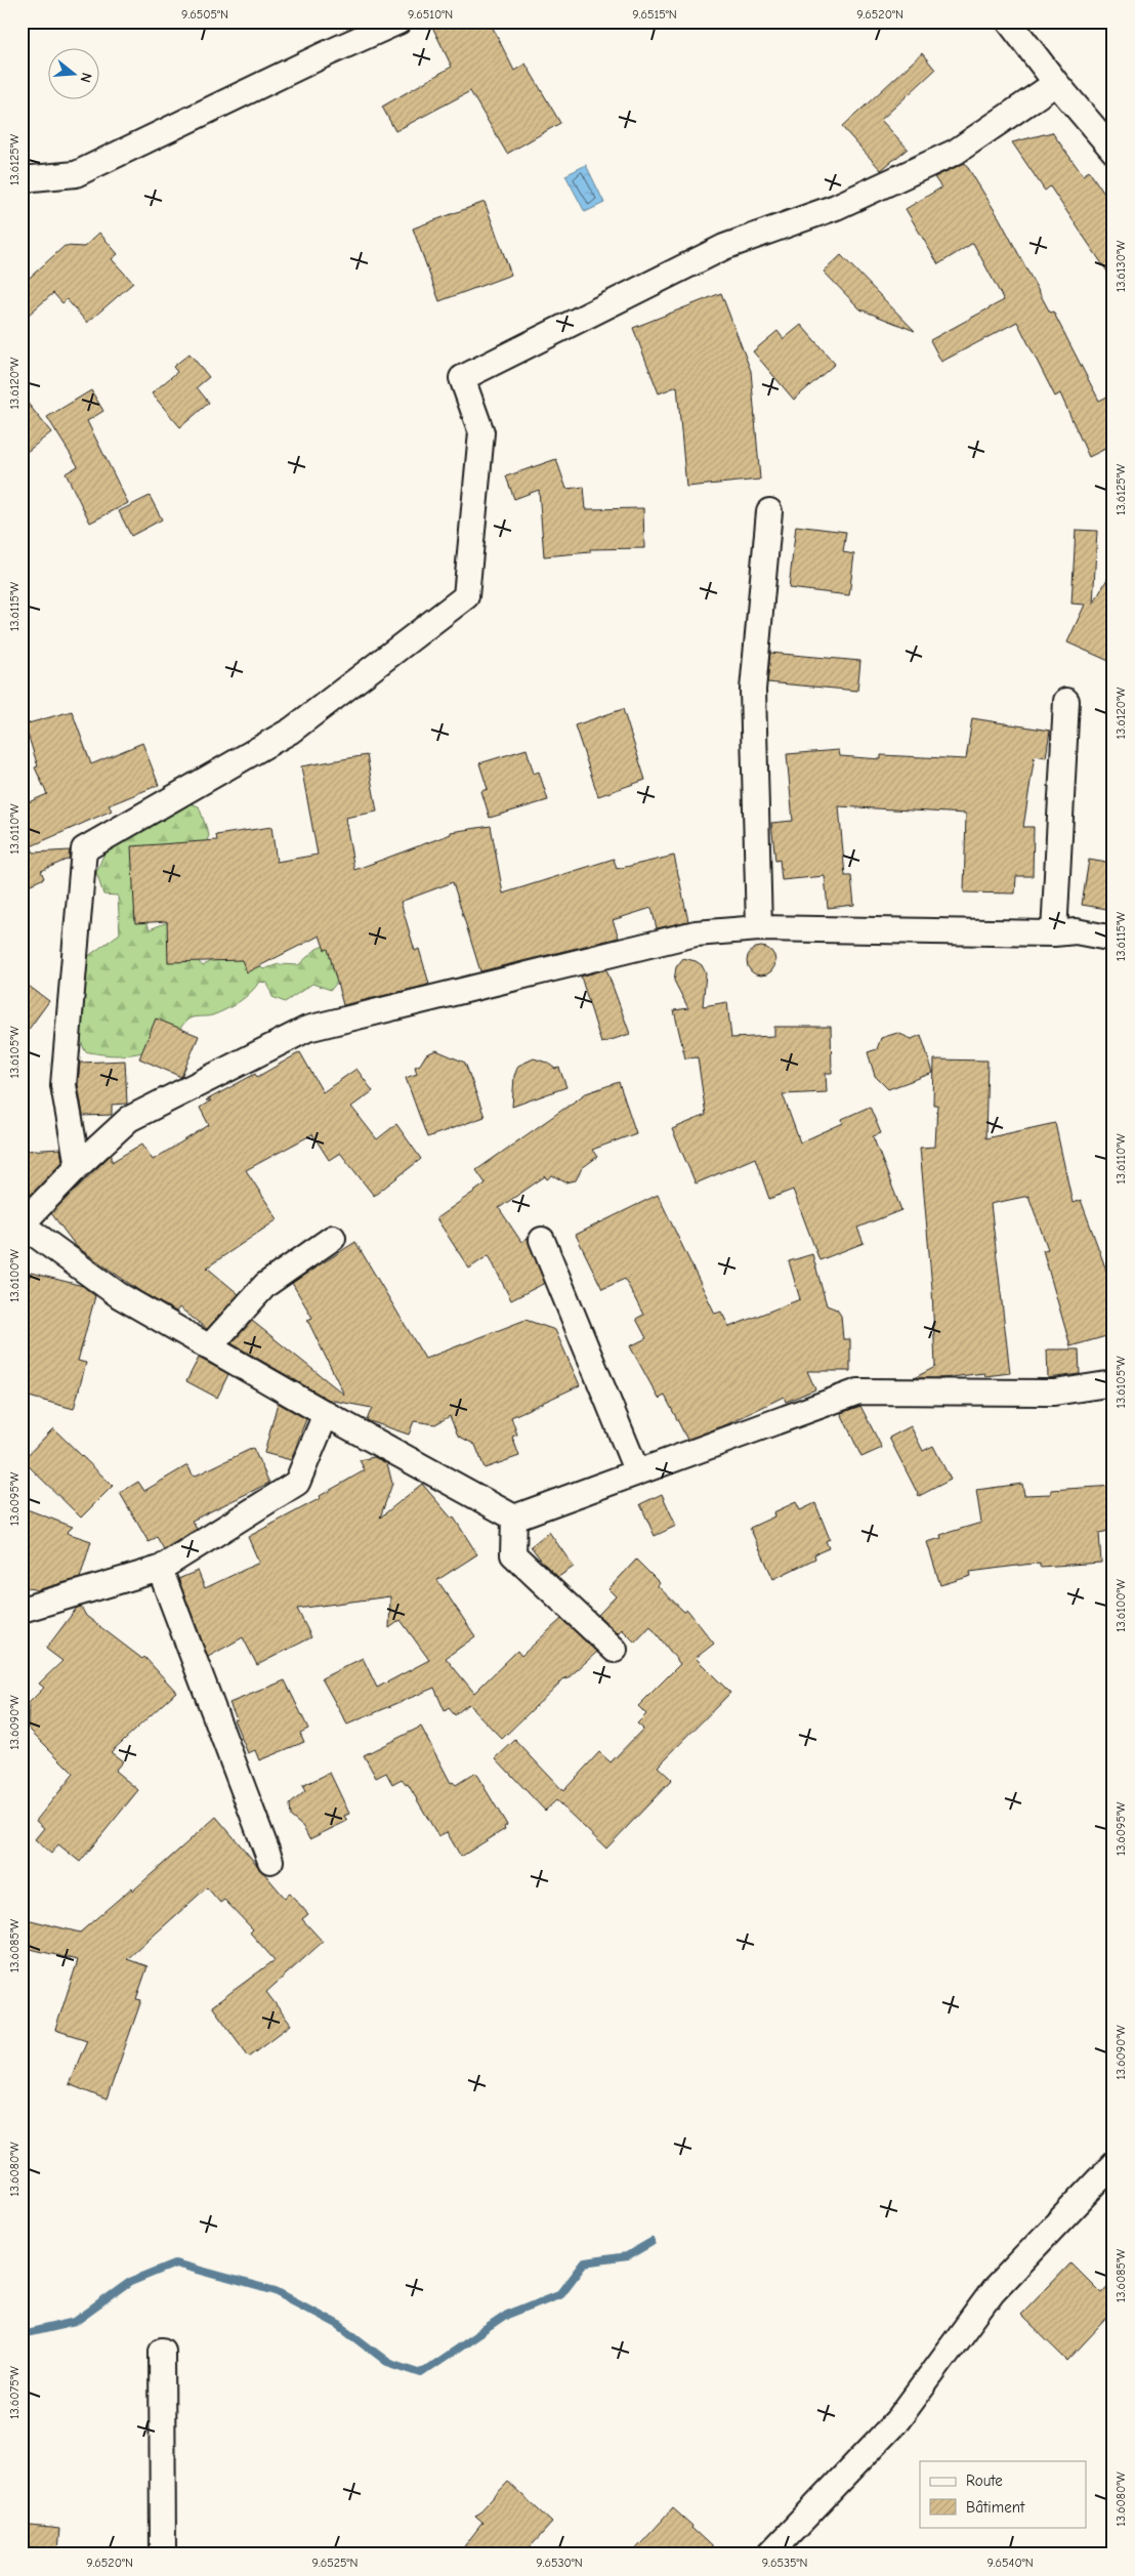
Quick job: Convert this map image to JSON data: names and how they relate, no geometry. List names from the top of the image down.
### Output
{
  "legend": ["Route", "Bâtiment"],
  "north": "right",
  "coordinates": [
    "9.6505°N",
    "9.6510°N",
    "9.6515°N",
    "9.6520°N",
    "13.6125°W",
    "13.6130°W",
    "13.6120°W",
    "13.6115°W",
    "13.6110°W",
    "13.6105°W",
    "13.6100°W",
    "13.6095°W",
    "13.6090°W",
    "13.6085°W",
    "13.6080°W",
    "13.6075°W",
    "9.6525°N",
    "9.6530°N",
    "9.6535°N",
    "9.6540°N"
  ]
}
